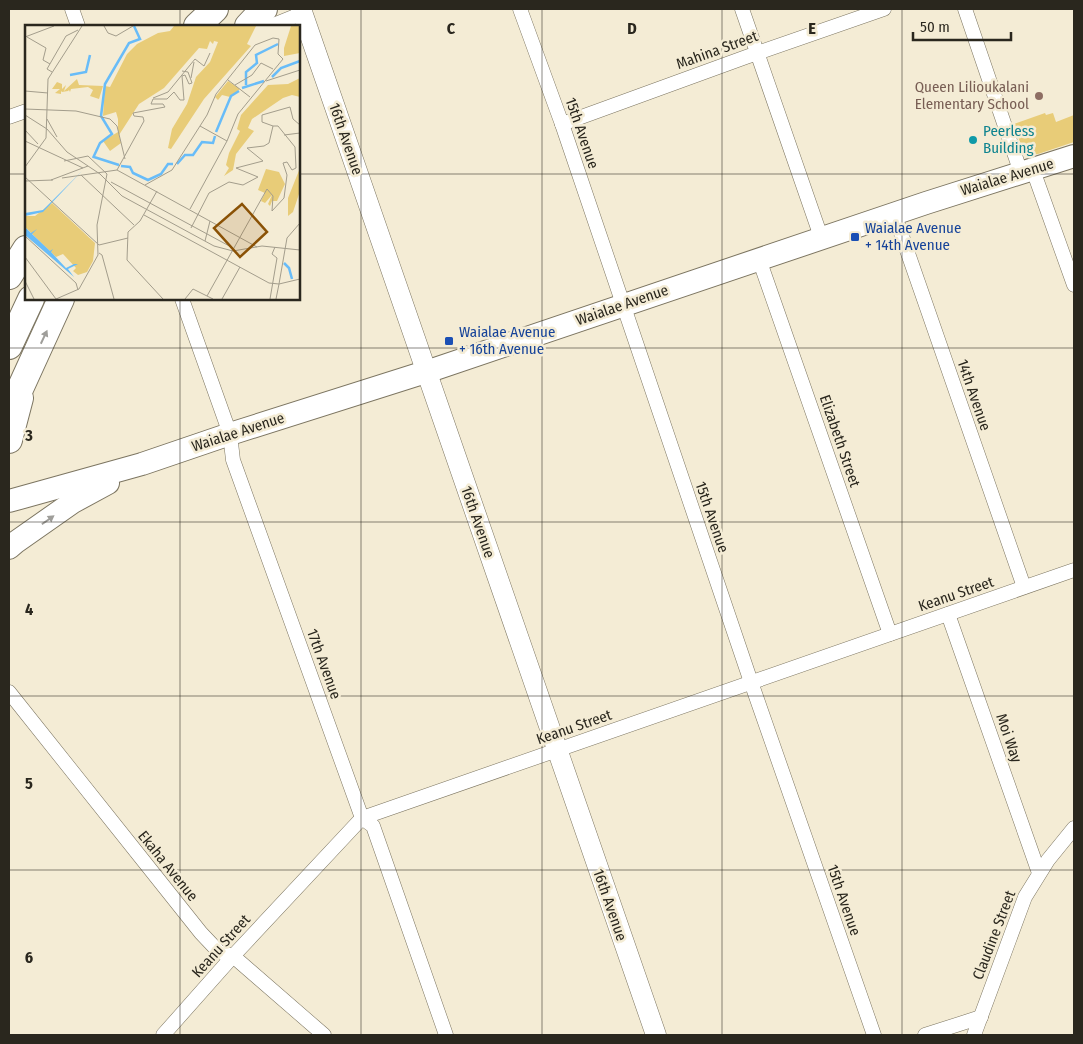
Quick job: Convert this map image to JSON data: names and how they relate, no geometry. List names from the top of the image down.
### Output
{
  "streets": {
    "main road": ["Waialae Avenue"],
    "street": [
      "Mahina Street",
      "15th Avenue",
      "16th Avenue",
      "14th Avenue",
      "Elizabeth Street",
      "Keanu Street",
      "17th Avenue",
      "Moi Way",
      "Ekaha Avenue",
      "Claudine Street"
    ]
  },
  "crossings": [
    ["Mahina Street", "15th Avenue"],
    ["15th Avenue", "Waialae Avenue"],
    ["15th Avenue", "Keanu Street"],
    ["16th Avenue", "Waialae Avenue"],
    ["16th Avenue", "Keanu Street"],
    ["Waialae Avenue", "14th Avenue"],
    ["Waialae Avenue", "Elizabeth Street"],
    ["Waialae Avenue", "17th Avenue"],
    ["14th Avenue", "Keanu Street"],
    ["Elizabeth Street", "Keanu Street"],
    ["Keanu Street", "17th Avenue"],
    ["Keanu Street", "Moi Way"],
    ["Keanu Street", "Ekaha Avenue"],
    ["Moi Way", "Claudine Street"]
  ],
  "places": {
    "other": ["Queen Lilioukalani Elementary School", "Peerless Building"],
    "transit": ["Waialae Avenue + 14th Avenue", "Waialae Avenue + 16th Avenue"]
  },
  "scale_bar": "50 m",
  "grid": {
    "columns": ["C", "D", "E"],
    "rows": [
      "3",
      "4",
      "5",
      "6"
    ]
  }
}
